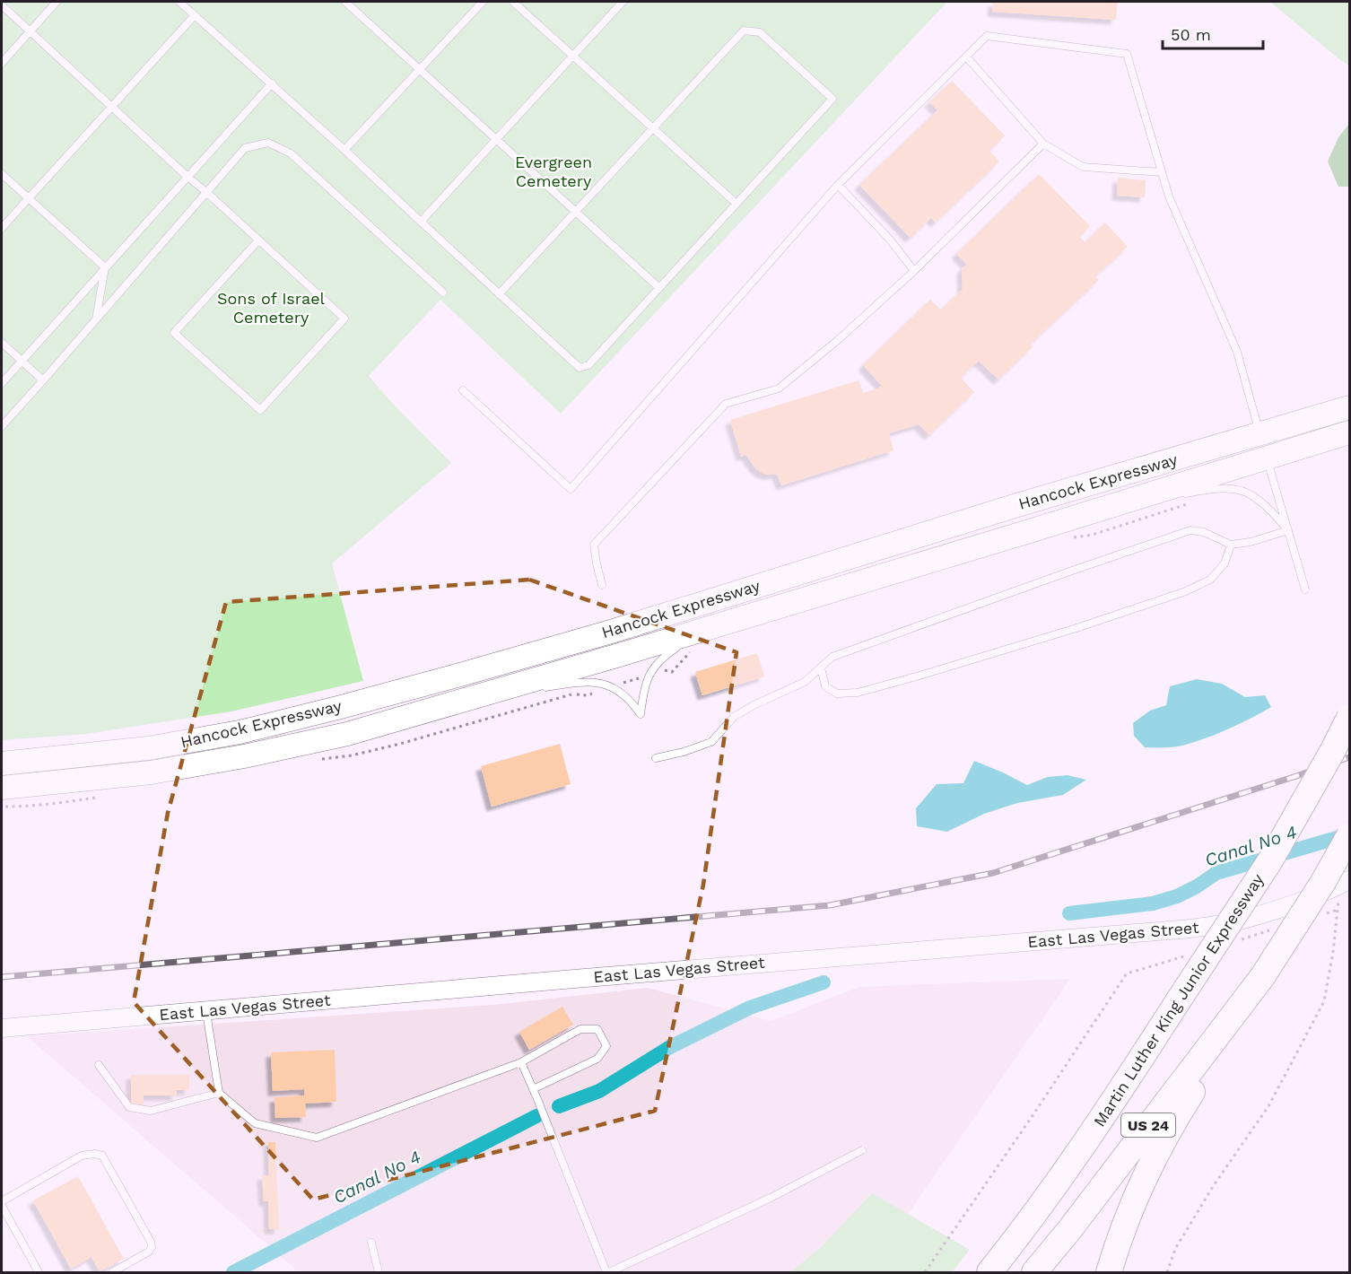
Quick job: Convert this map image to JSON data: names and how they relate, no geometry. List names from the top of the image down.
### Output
{
  "streets": {
    "highway": ["Martin Luther King Junior Expressway", "US 24"],
    "main road": ["Hancock Expressway"],
    "street": ["East Las Vegas Street"]
  },
  "water": ["Canal No 4"],
  "parks": ["Evergreen Cemetery", "Sons of Israel Cemetery"],
  "scale_bar": "50 m"
}
